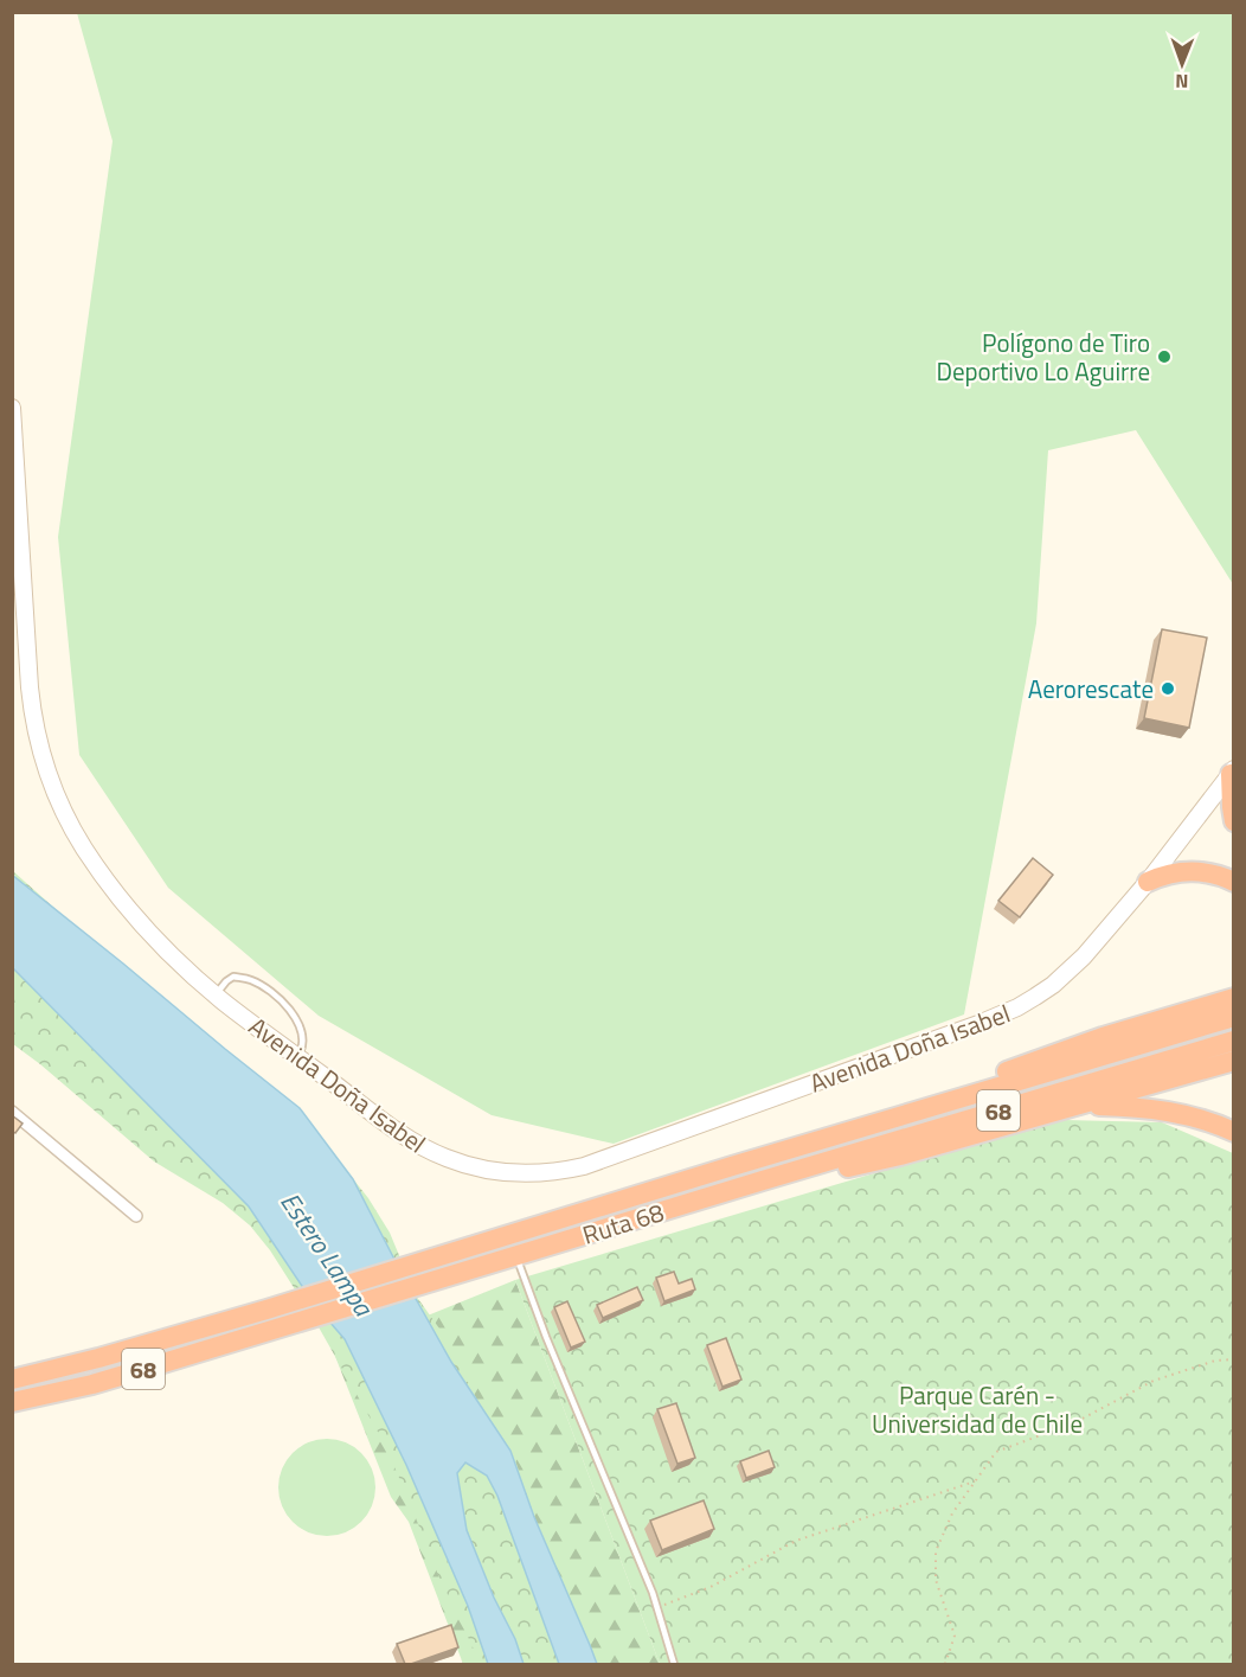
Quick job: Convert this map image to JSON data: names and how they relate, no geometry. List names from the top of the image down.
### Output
{
  "streets": {
    "highway": ["68", "Ruta 68"],
    "street": ["Avenida Doña Isabel"]
  },
  "water": ["Estero Lampa"],
  "parks": ["Parque Carén - Universidad de Chile"],
  "places": ["Polígono de Tiro Deportivo Lo Aguirre", "Aerorescate"],
  "north": "bottom"
}
